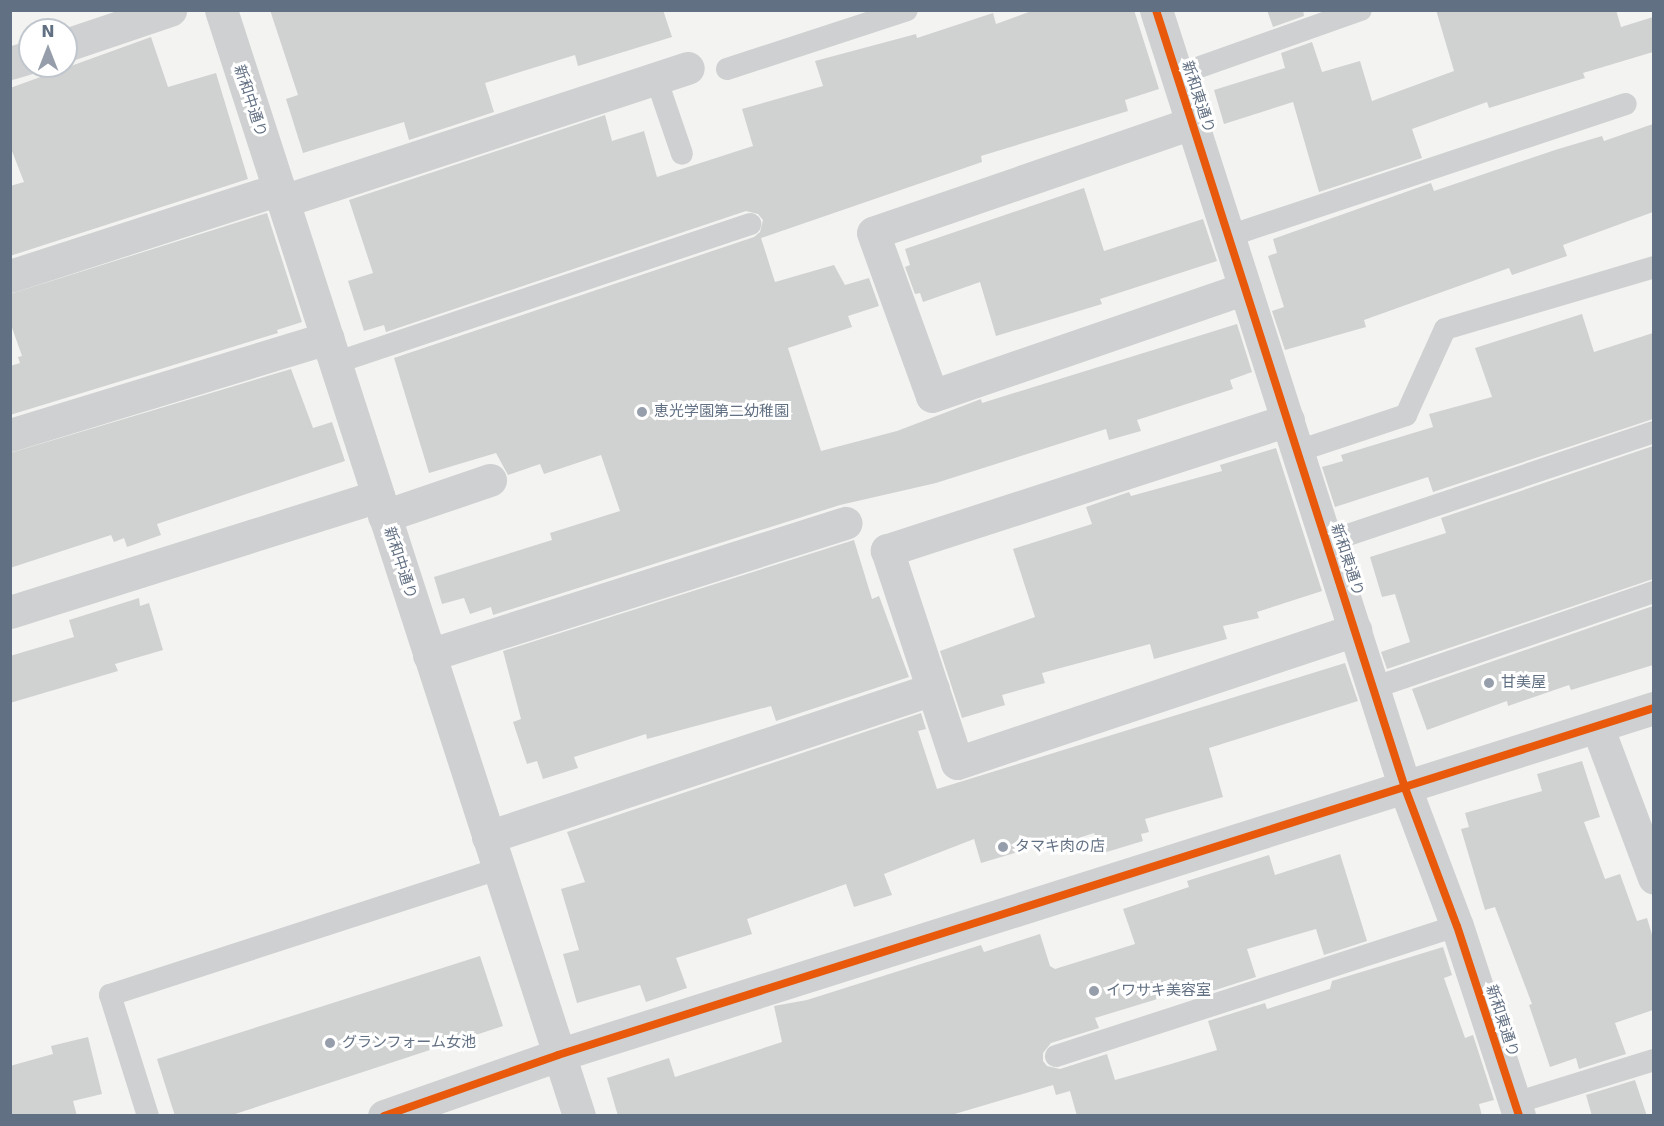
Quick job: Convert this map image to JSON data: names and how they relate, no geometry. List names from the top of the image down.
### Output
{
  "streets": {
    "street": ["新和東通り", "新和中通り"]
  },
  "places": [
    "恵光学園第二幼稚園",
    "甘美屋",
    "タマキ肉の店",
    "イワサキ美容室",
    "グランフォーム女池"
  ],
  "north": "top"
}
